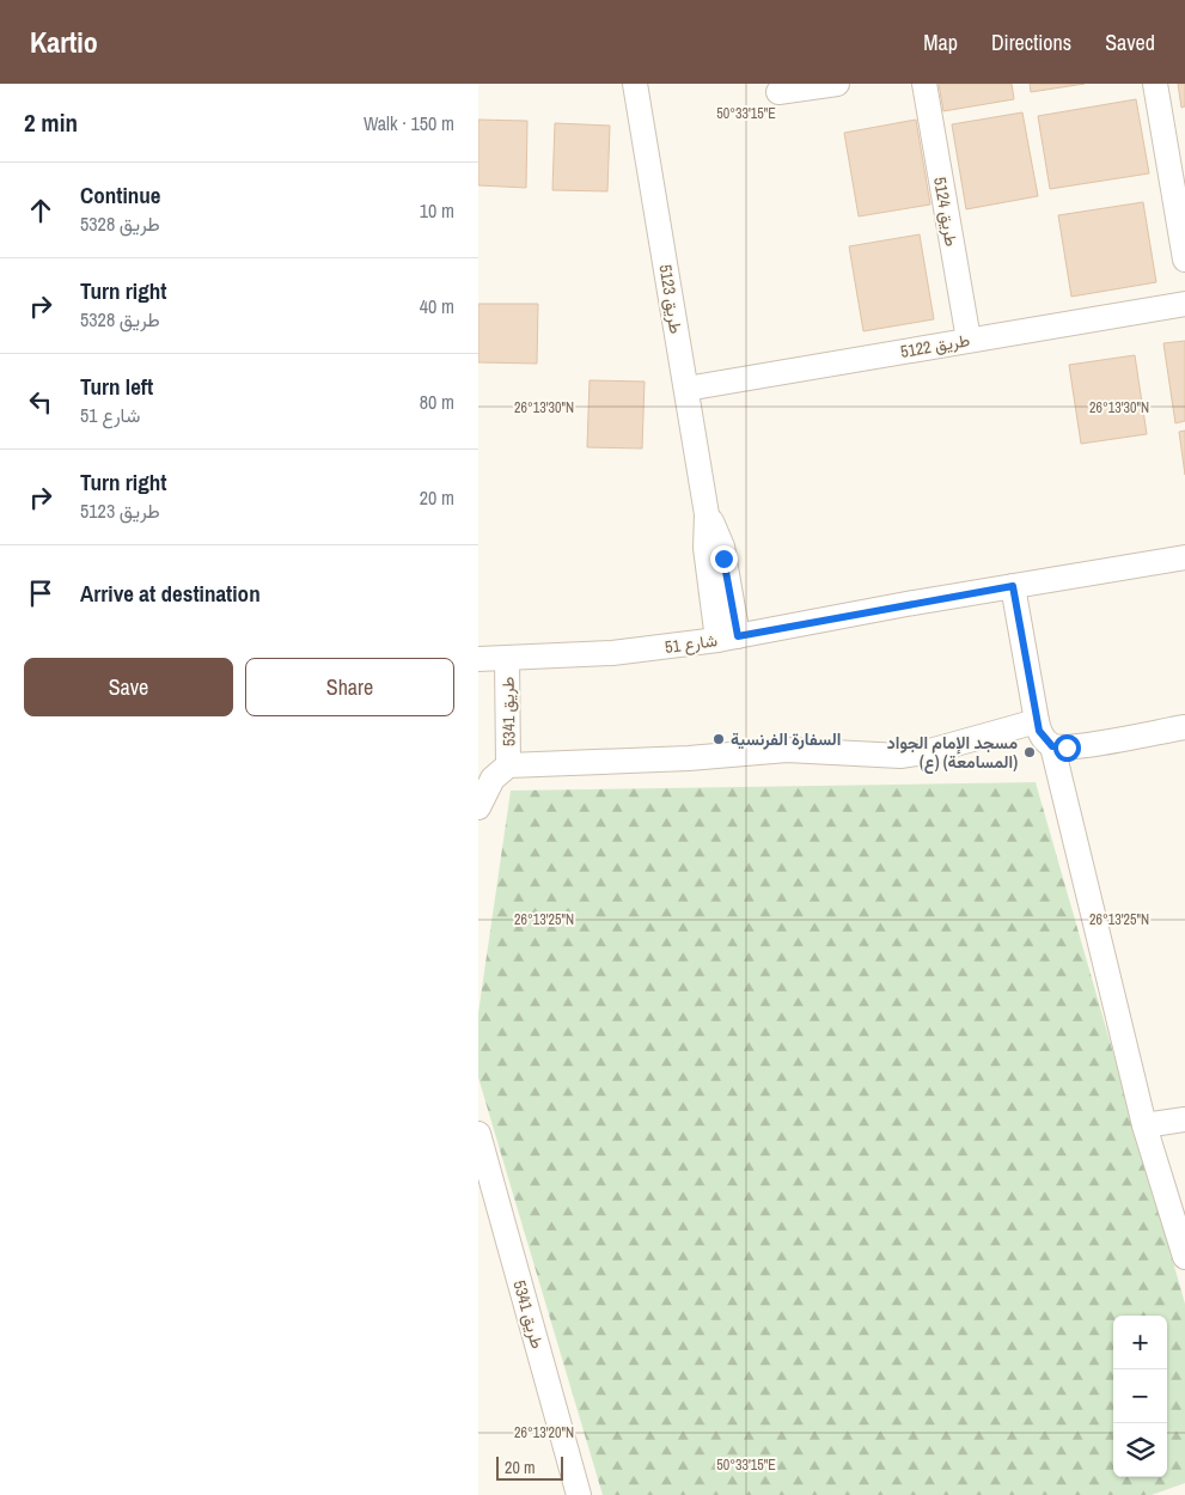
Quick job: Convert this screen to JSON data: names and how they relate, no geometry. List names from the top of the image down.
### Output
{
  "streets": {
    "street": [
      "طريق 5124",
      "طريق 5123",
      "طريق 5122",
      "شارع 51",
      "طريق 5341"
    ]
  },
  "crossings": [
    ["طريق 5124", "طريق 5122"],
    ["طريق 5123", "طريق 5122"],
    ["طريق 5123", "شارع 51"],
    ["شارع 51", "طريق 5341"]
  ],
  "places": ["السفارة الفرنسية", "مسجد الإمام الجواد (ع) (المسامعة)"],
  "scale_bar": "20 m",
  "page": {
    "header": "Kartio",
    "nav": ["Map", "Directions", "Saved"],
    "heading": ["2 min", "Walk · 150 m"],
    "list": [
      ["Continue", "طريق 5328", "10 m"],
      ["Turn right", "طريق 5328", "40 m"],
      ["Turn left", "شارع 51", "80 m"],
      ["Turn right", "طريق 5123", "20 m"],
      "Arrive at destination"
    ],
    "buttons": ["Save", "Share"],
    "map_buttons": ["+", "−"],
    "scale": "20 m"
  },
  "coordinates": [
    "50°33'15\"E",
    "26°13'30\"N",
    "26°13'25\"N",
    "26°13'20\"N"
  ]
}
